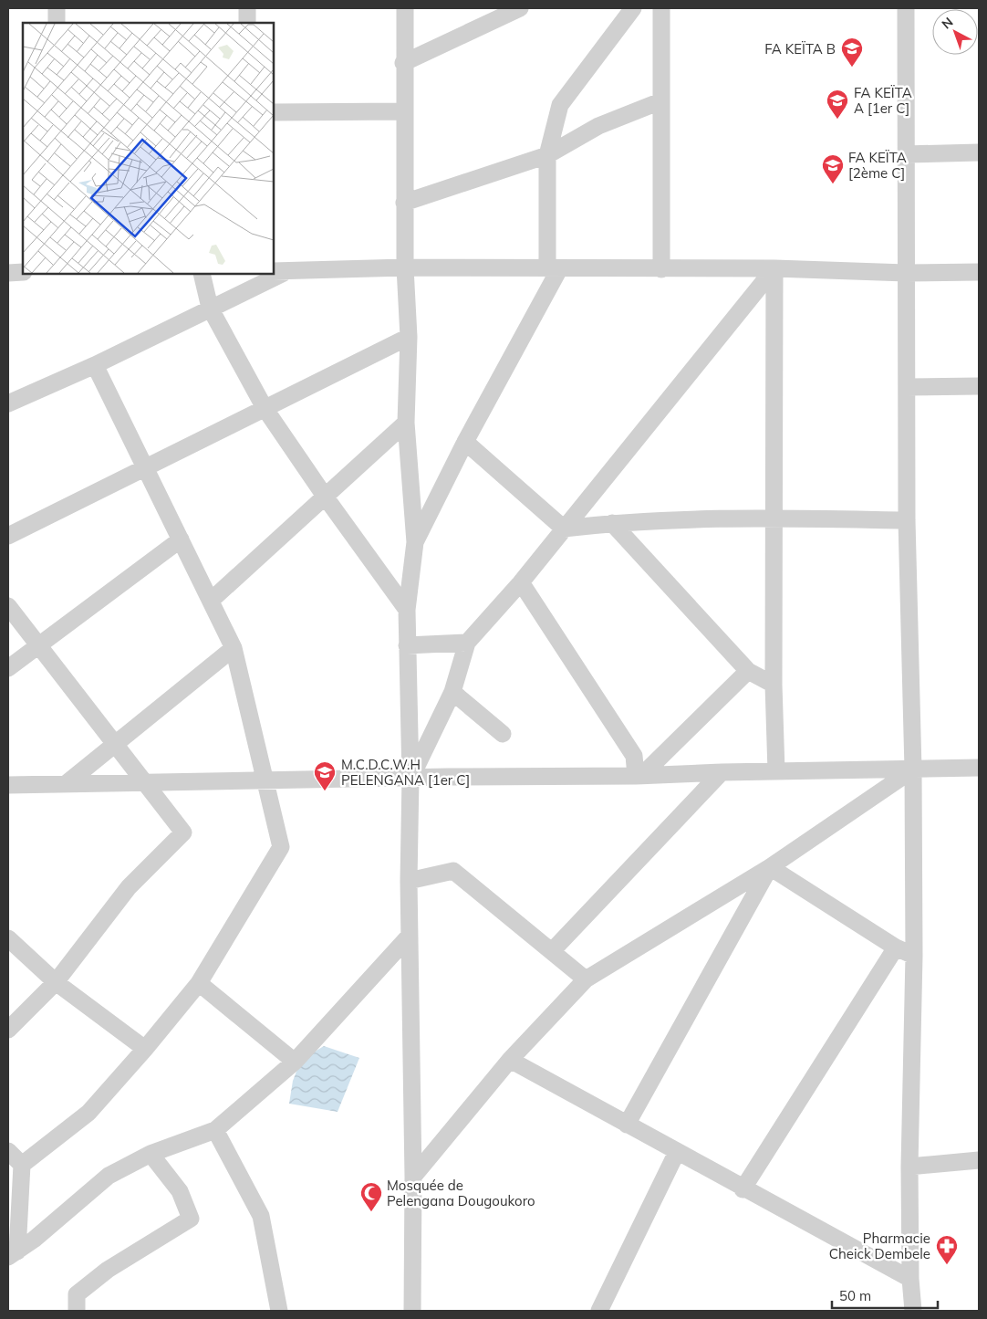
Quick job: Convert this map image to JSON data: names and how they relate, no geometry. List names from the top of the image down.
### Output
{
  "places": {
    "school or university": [
      "FA KEÏTA B",
      "FA KEÏTA A [1er C]",
      "FA KEÏTA [2ème C]",
      "M.C.D.C.W.H PELENGANA [1er C]"
    ],
    "mosque": ["Mosquée de Pelengana Dougoukoro"],
    "pharmacy": ["Pharmacie Cheick Dembele"]
  },
  "scale_bar": "50 m",
  "north": "top left"
}
